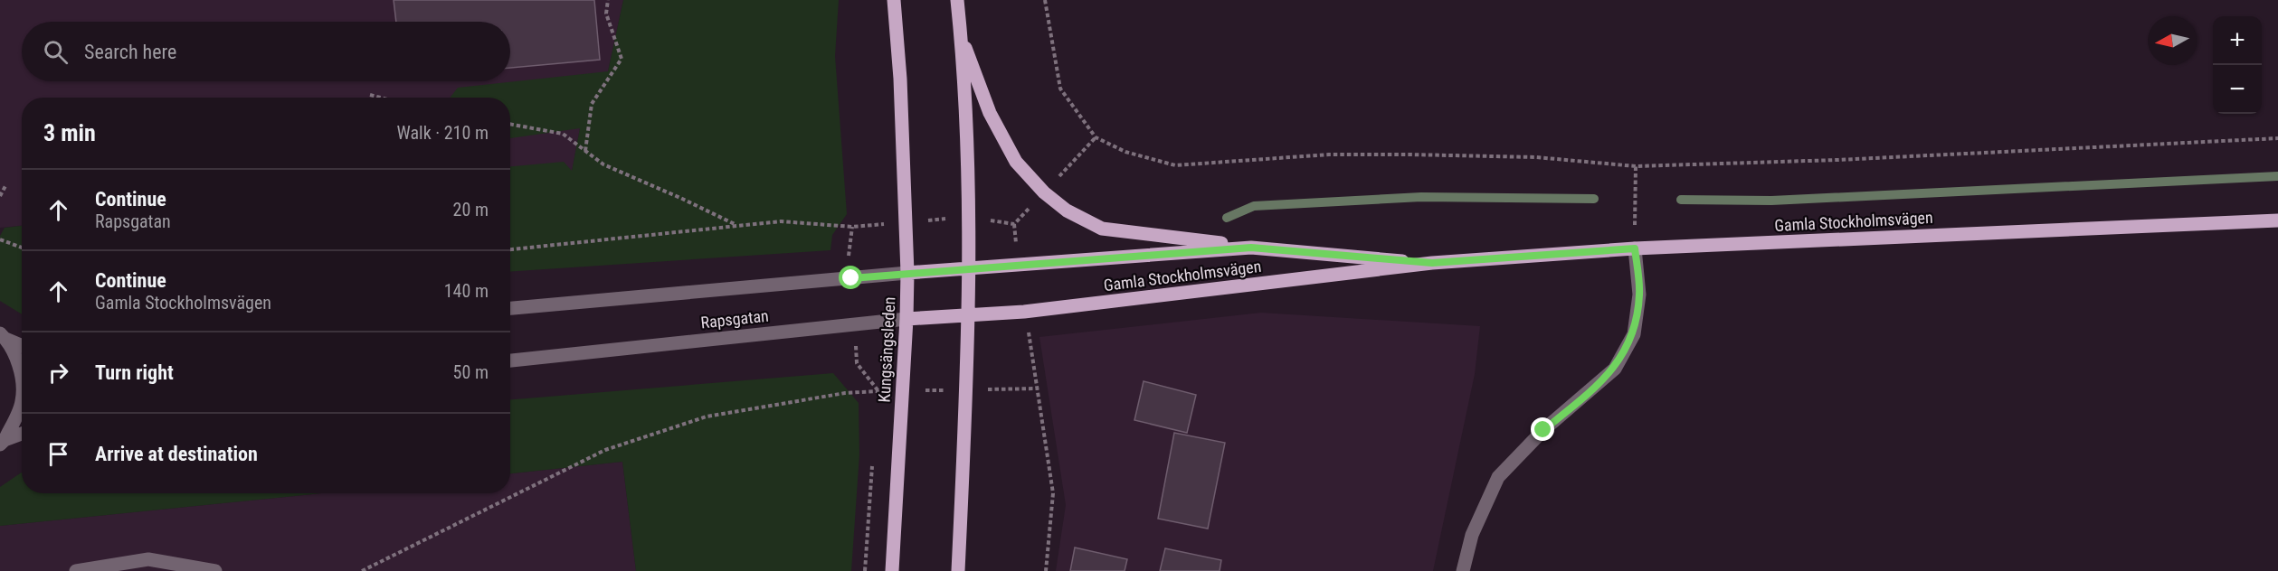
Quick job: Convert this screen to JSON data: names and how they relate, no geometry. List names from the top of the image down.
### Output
{
  "streets": {
    "main road": ["Gamla Stockholmsvägen", "Rapsgatan", "Kungsängsleden"]
  },
  "crossings": [
    ["Gamla Stockholmsvägen", "Rapsgatan"],
    ["Rapsgatan", "Kungsängsleden"]
  ],
  "north": "left",
  "page": {
    "map_buttons": ["+", "−"],
    "search": "Search here",
    "heading": ["3 min", "Walk · 210 m"],
    "list": [
      ["Continue", "Rapsgatan", "20 m"],
      ["Continue", "Gamla Stockholmsvägen", "140 m"],
      ["Turn right", "50 m"],
      "Arrive at destination"
    ]
  }
}
